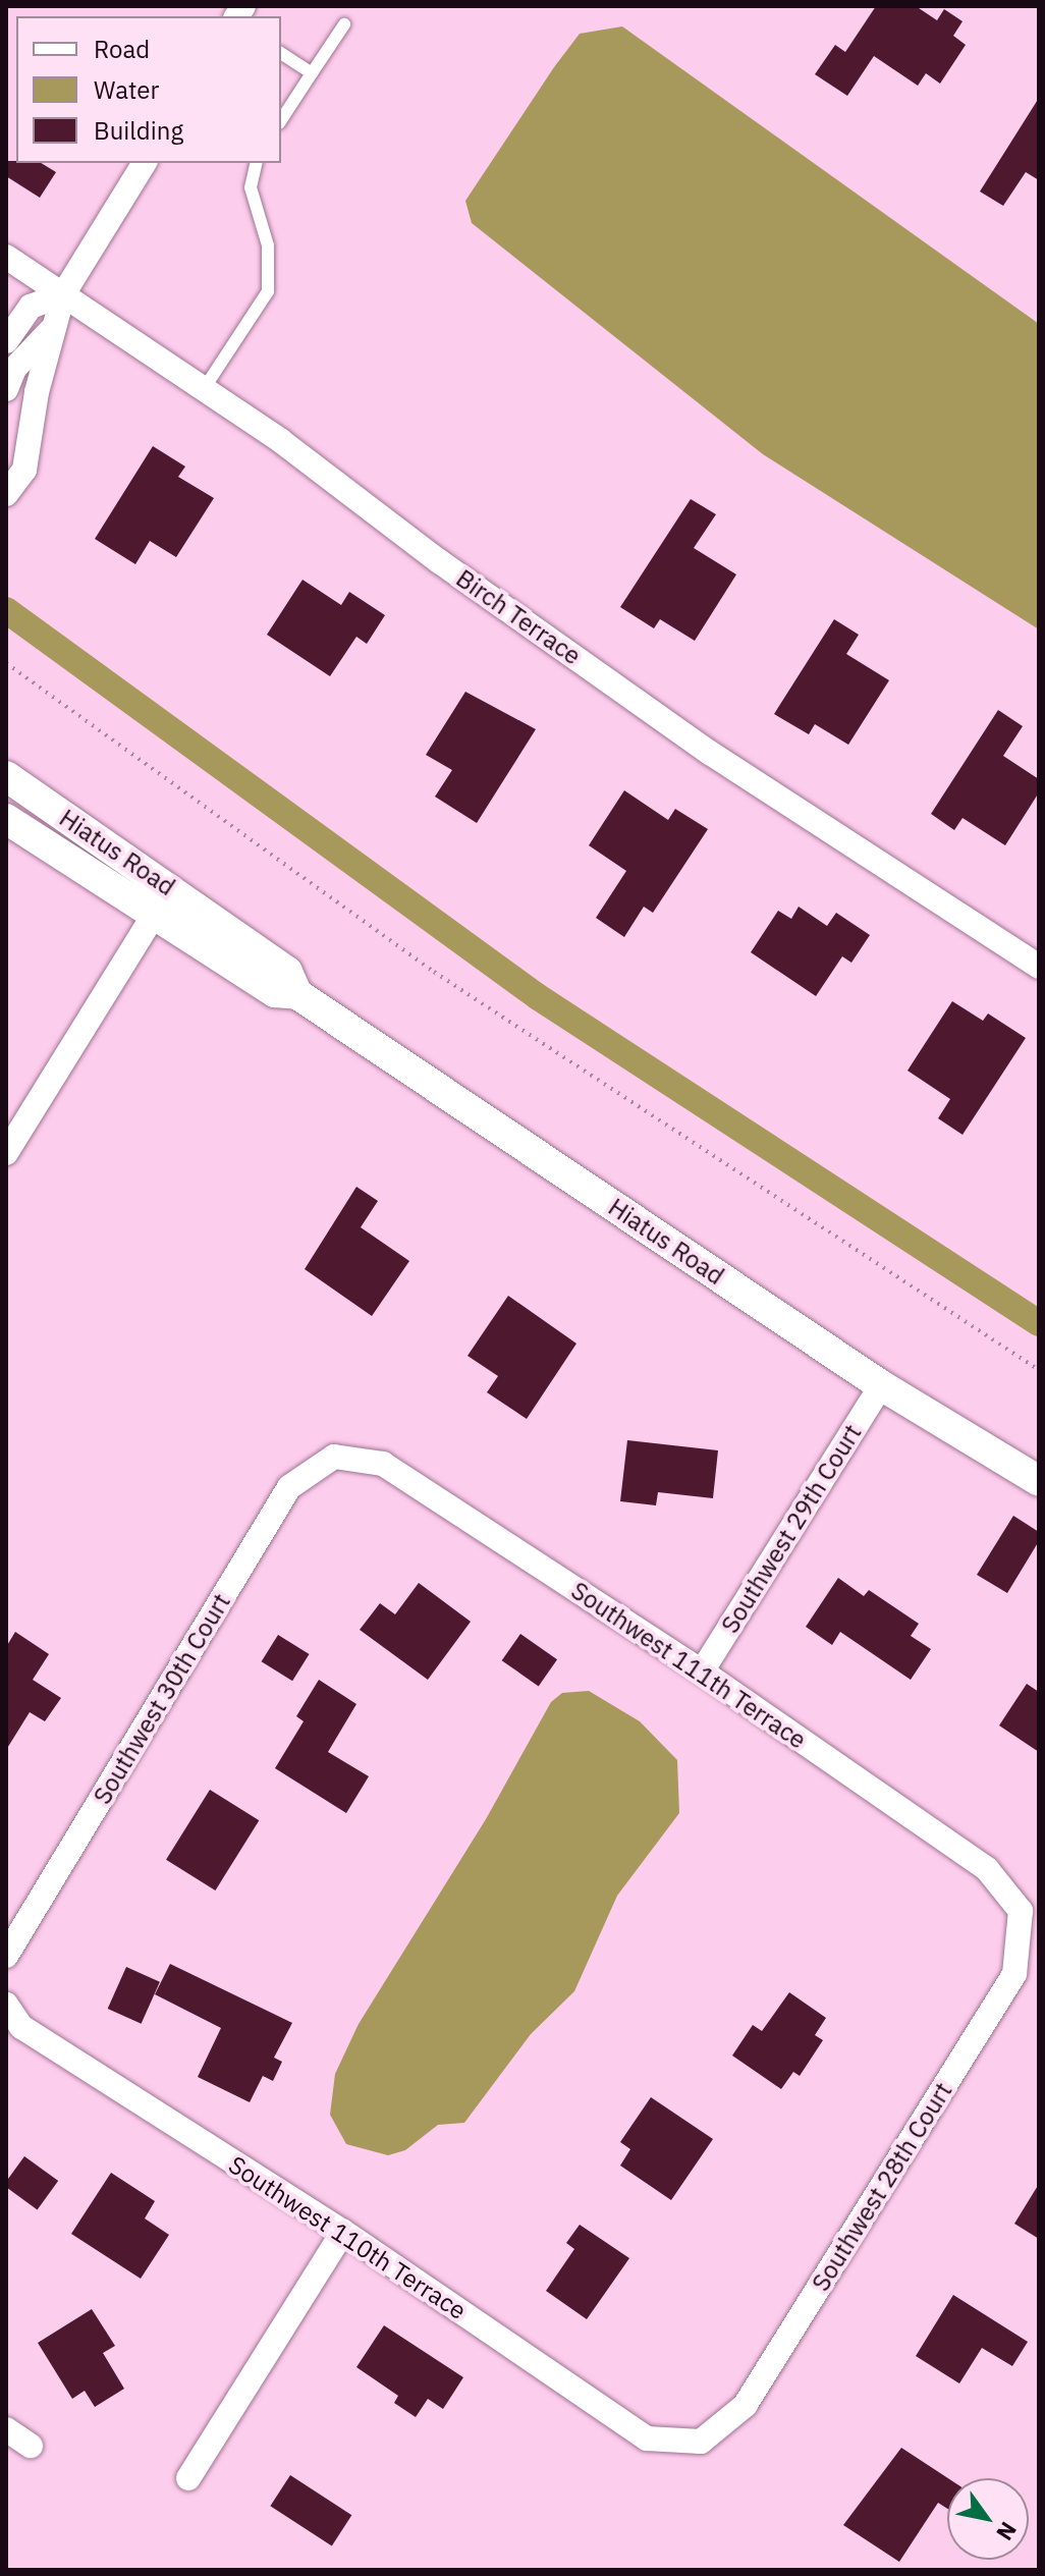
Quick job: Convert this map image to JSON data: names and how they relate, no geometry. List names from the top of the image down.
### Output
{
  "streets": {
    "street": [
      "Birch Terrace",
      "Hiatus Road",
      "Southwest 29th Court",
      "Southwest 111th Terrace",
      "Southwest 30th Court",
      "Southwest 28th Court",
      "Southwest 110th Terrace"
    ]
  },
  "crossings": [
    ["Hiatus Road", "Southwest 29th Court"],
    ["Southwest 29th Court", "Southwest 111th Terrace"],
    ["Southwest 111th Terrace", "Southwest 30th Court"],
    ["Southwest 111th Terrace", "Southwest 28th Court"],
    ["Southwest 28th Court", "Southwest 110th Terrace"]
  ],
  "legend": ["Road", "Water", "Building"],
  "north": "bottom right"
}
